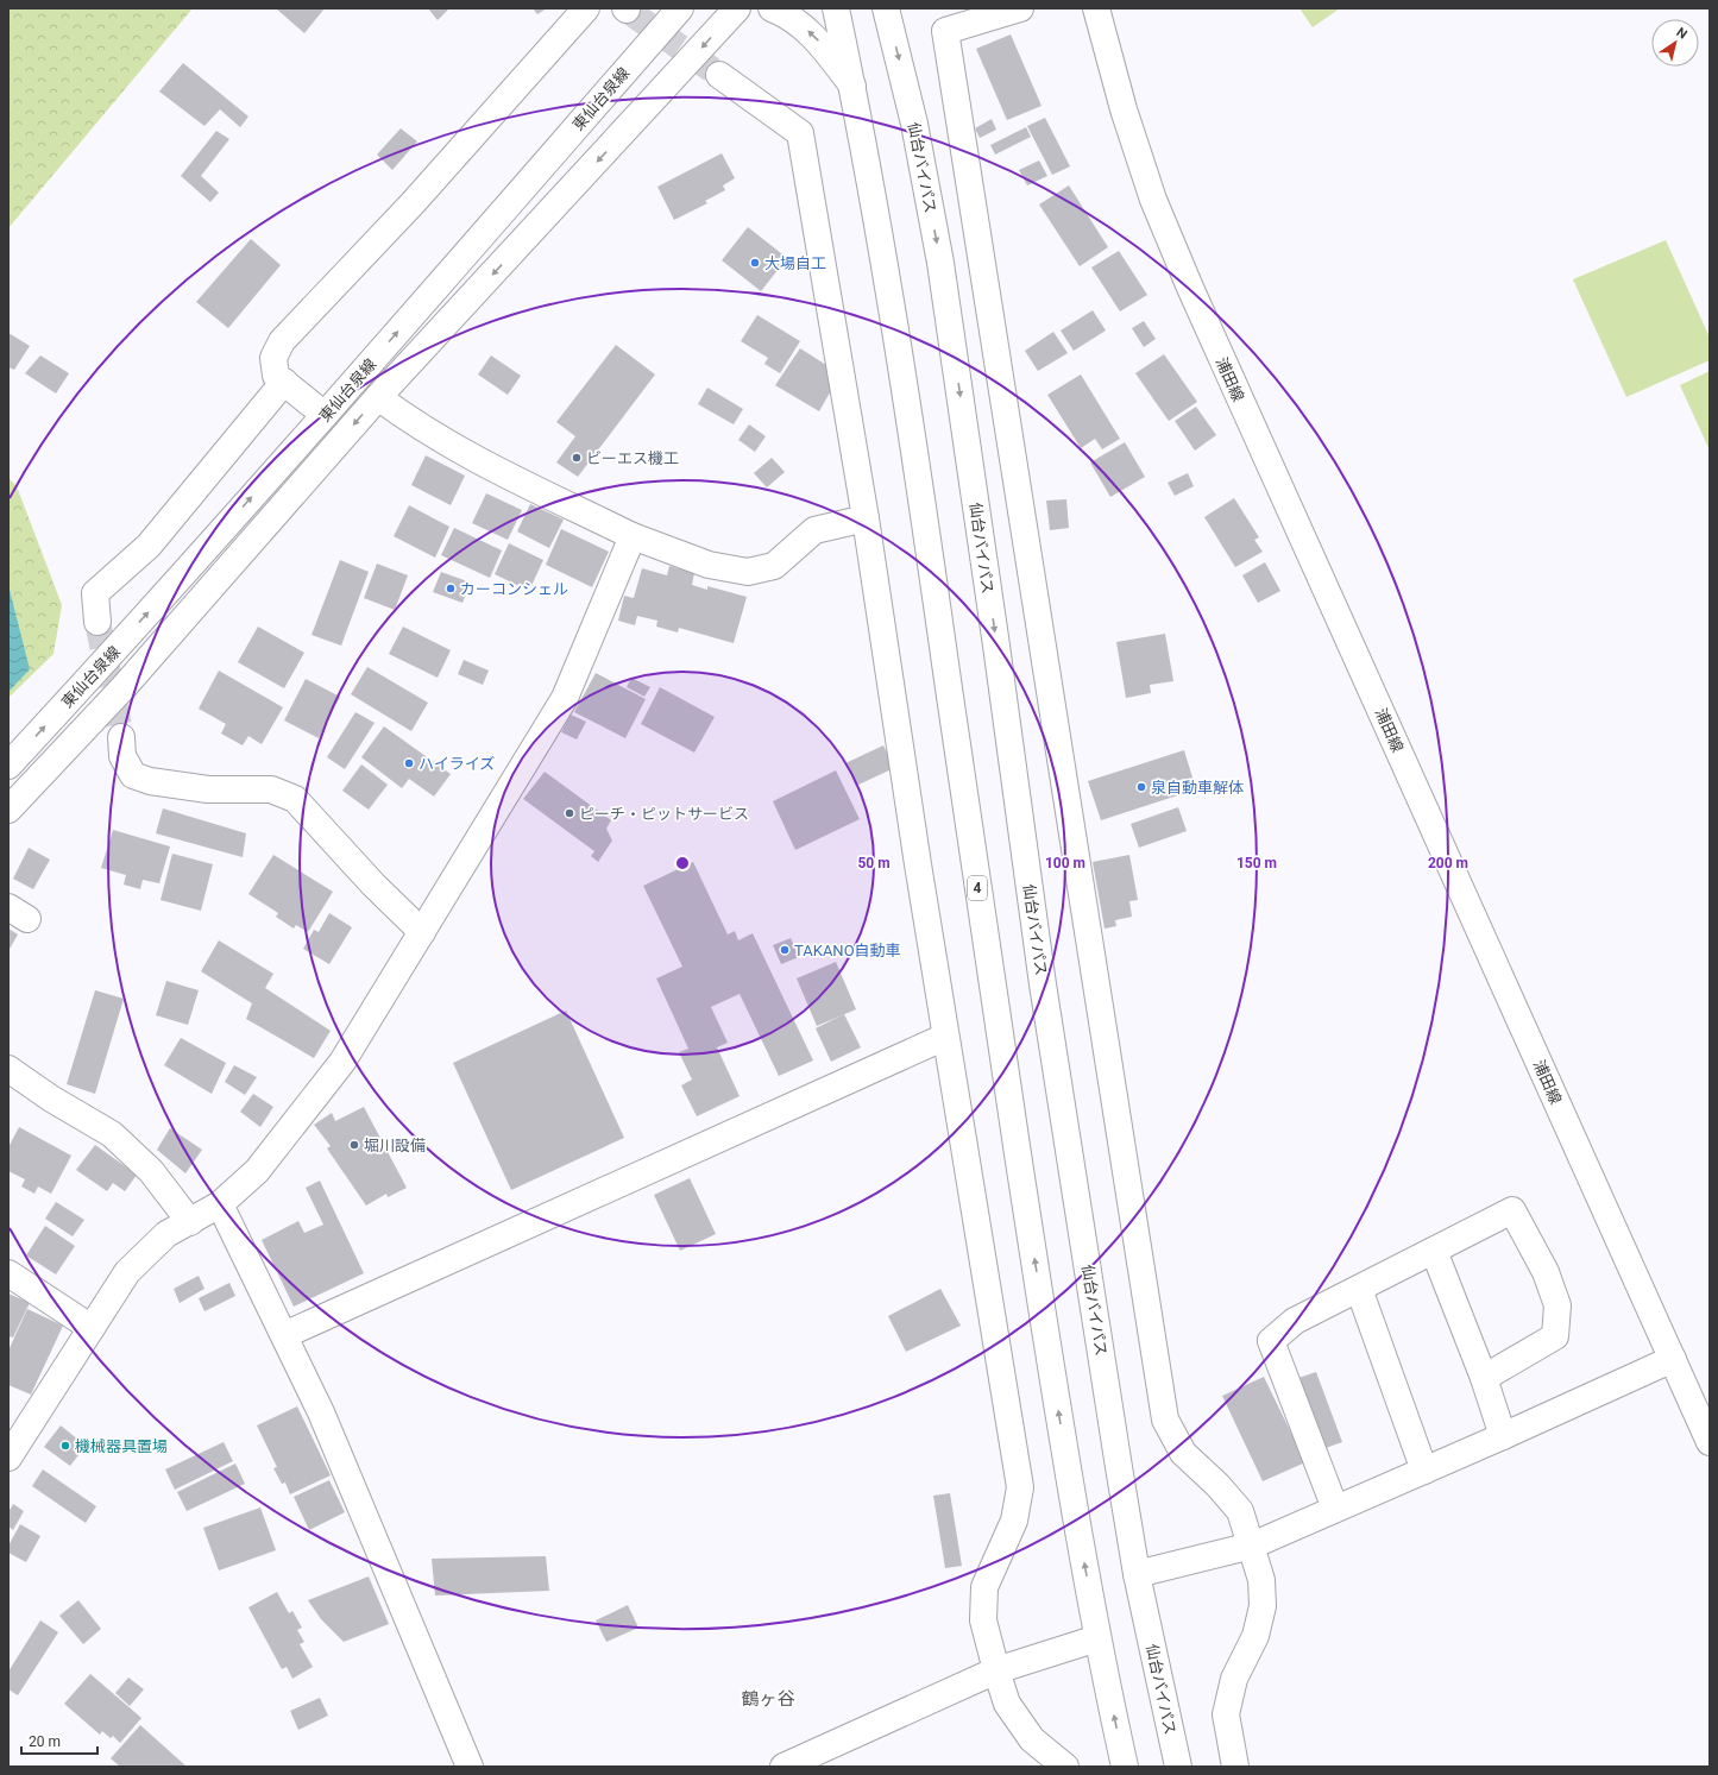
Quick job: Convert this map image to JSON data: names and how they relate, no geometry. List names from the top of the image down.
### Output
{
  "streets": {
    "main road": [
      "東仙台泉線",
      "仙台バイパス",
      "浦田線",
      "4"
    ]
  },
  "districts": ["鶴ヶ谷"],
  "places": [
    "大場自工",
    "ビーエス機工",
    "カーコンシェル",
    "ハイライズ",
    "泉自動車解体",
    "ピーチ・ピットサービス",
    "TAKANO自動車",
    "堀川設備",
    "機械器具置場"
  ],
  "scale_bar": "20 m",
  "north": "top right",
  "rings": [
    "50 m",
    "100 m",
    "150 m",
    "200 m"
  ]
}
